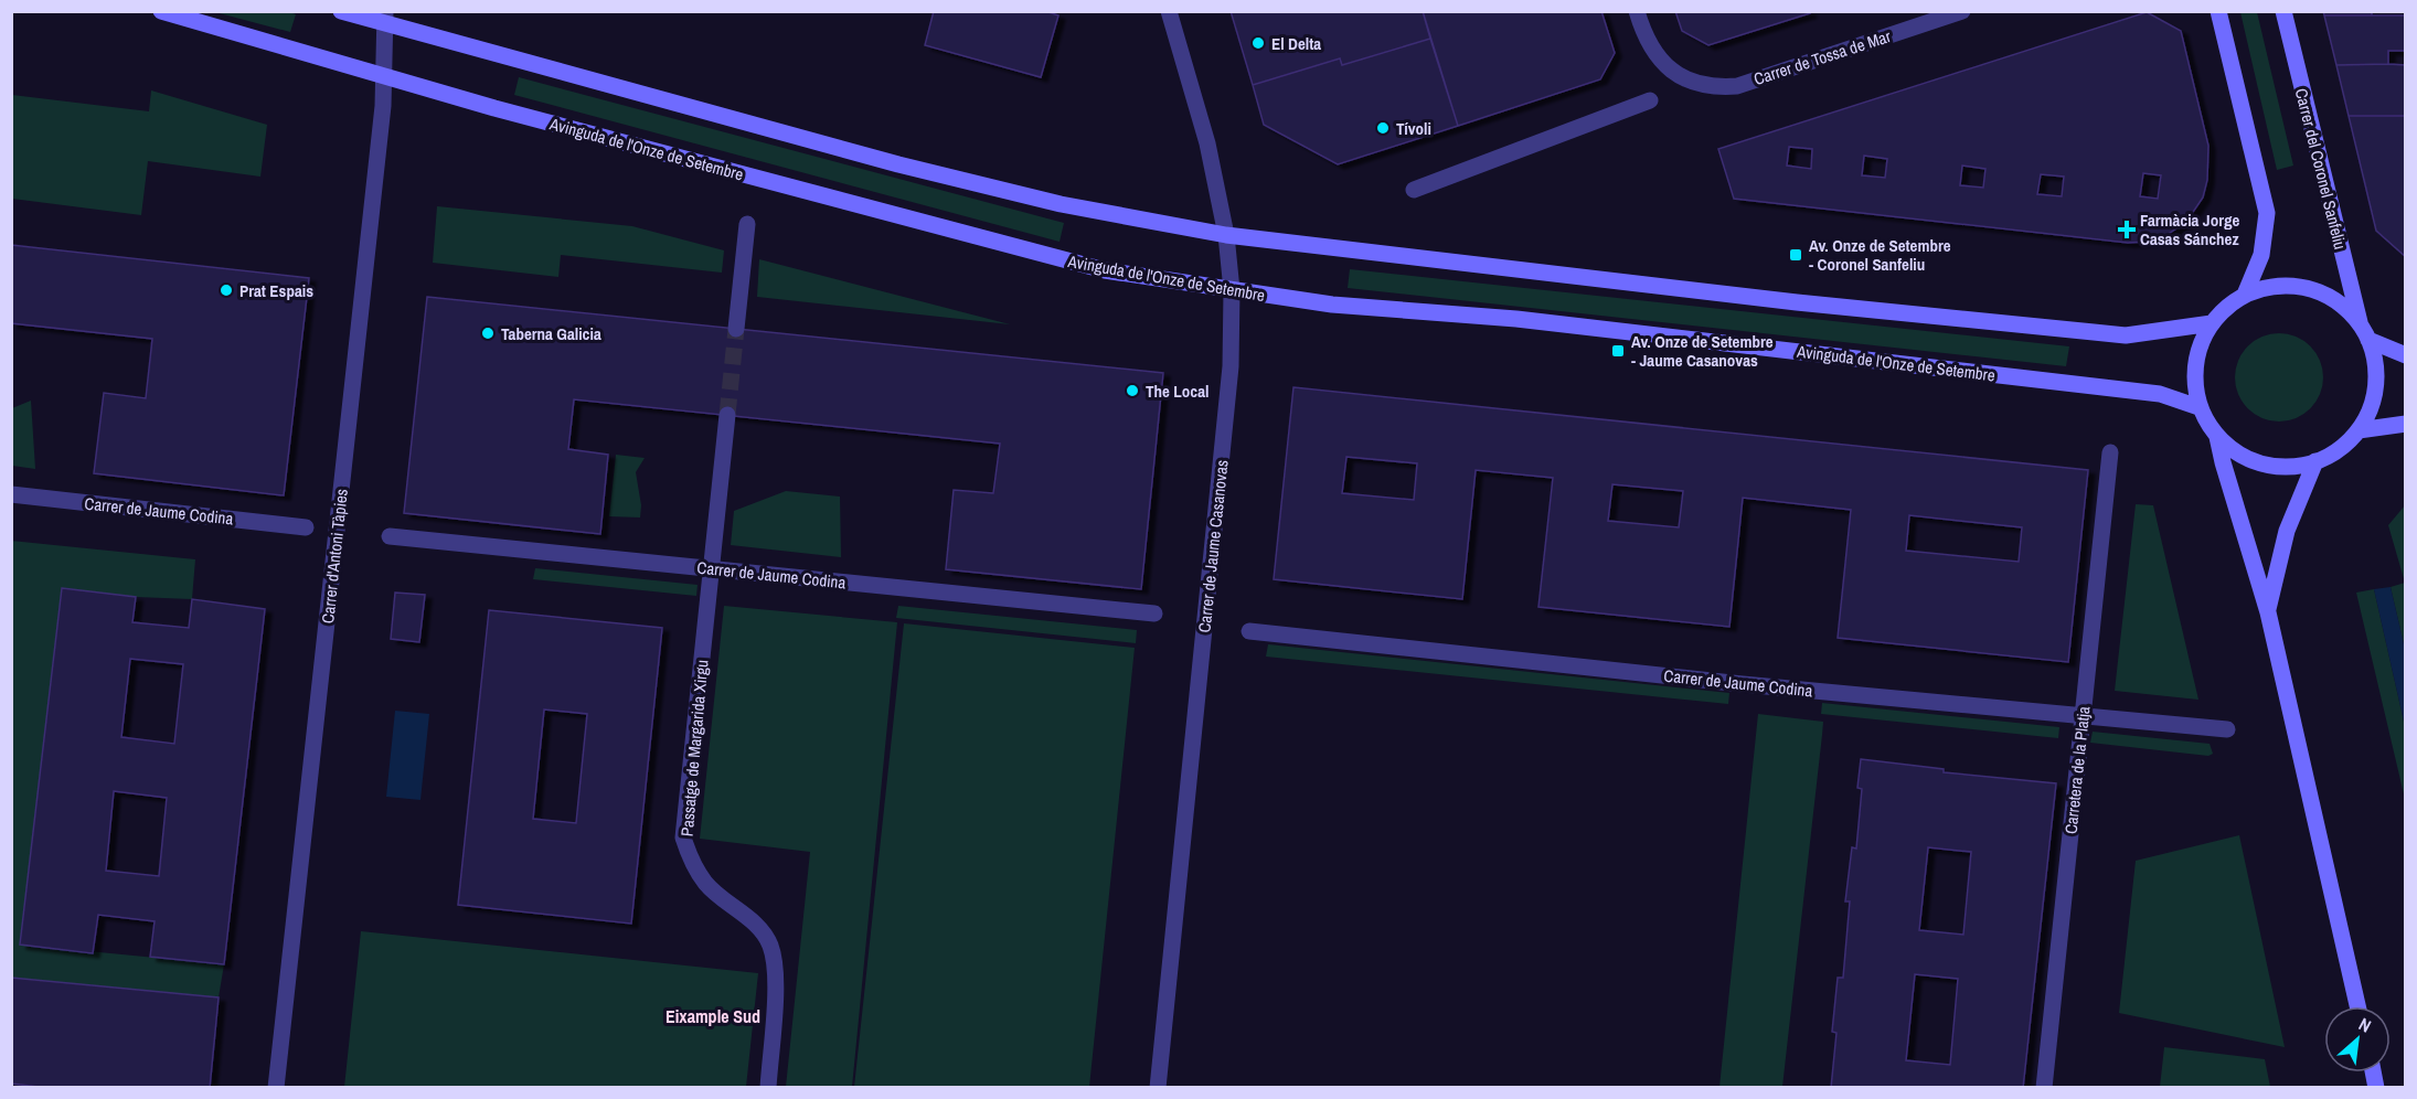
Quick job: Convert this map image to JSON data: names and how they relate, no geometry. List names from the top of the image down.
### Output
{
  "streets": {
    "main road": ["Avinguda de l'Onze de Setembre", "Carrer del Coronel Sanfeliu"],
    "street": [
      "Carrer de Tossa de Mar",
      "Carrer de Jaume Codina",
      "Carrer de Jaume Casanovas",
      "Carrer d'Antoni Tàpies",
      "Passatge de Margarida Xirgu",
      "Carretera de la Platja"
    ]
  },
  "crossings": [
    ["Avinguda de l'Onze de Setembre", "Carrer del Coronel Sanfeliu"],
    ["Avinguda de l'Onze de Setembre", "Carrer de Jaume Casanovas"],
    ["Avinguda de l'Onze de Setembre", "Carrer d'Antoni Tàpies"],
    ["Carrer de Jaume Codina", "Passatge de Margarida Xirgu"],
    ["Carrer de Jaume Codina", "Carretera de la Platja"]
  ],
  "districts": ["Eixample Sud"],
  "places": {
    "other": [
      "El Delta",
      "Tívoli",
      "Prat Espais",
      "Taberna Galicia",
      "The Local"
    ],
    "health": ["Farmàcia Jorge Casas Sánchez"],
    "transit": ["Av. Onze de Setembre - Coronel Sanfeliu", "Av. Onze de Setembre - Jaume Casanovas"]
  },
  "north": "top right"
}
